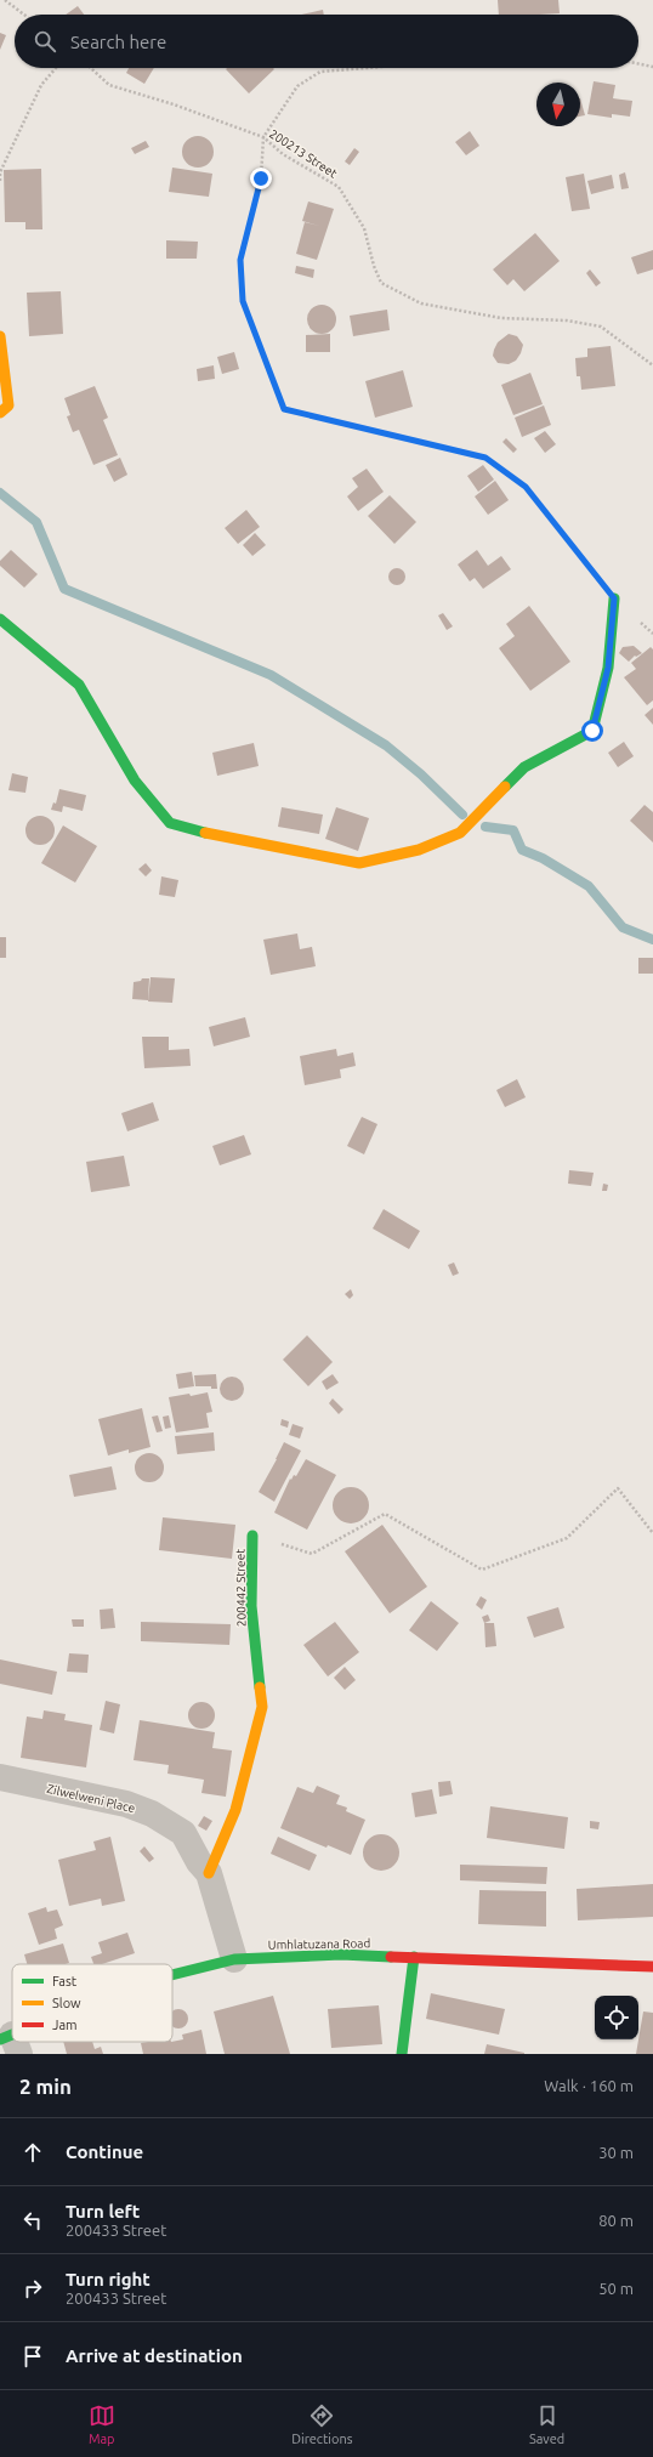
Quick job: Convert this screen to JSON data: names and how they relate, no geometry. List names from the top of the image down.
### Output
{
  "streets": {
    "street": ["200442 Street", "Zilwelweni Place", "Umhlatuzana Road"],
    "path": ["200213 Street"]
  },
  "crossings": [
    ["200442 Street", "Zilwelweni Place"],
    ["Zilwelweni Place", "Umhlatuzana Road"]
  ],
  "legend": ["Fast", "Slow", "Jam"],
  "north": "bottom",
  "page": {
    "search": "Search here",
    "heading": ["2 min", "Walk · 160 m"],
    "list": [
      ["Continue", "30 m"],
      ["Turn left", "200433 Street", "80 m"],
      ["Turn right", "200433 Street", "50 m"],
      "Arrive at destination"
    ],
    "nav": ["Map", "Directions", "Saved"]
  }
}
